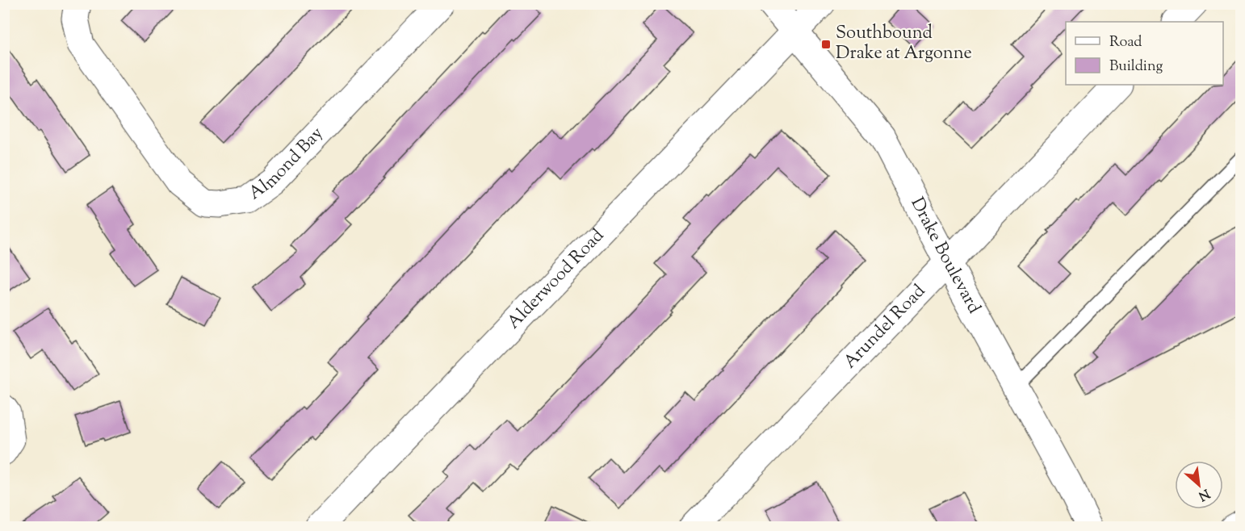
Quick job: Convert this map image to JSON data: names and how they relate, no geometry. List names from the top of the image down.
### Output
{
  "streets": {
    "street": [
      "Almond Bay",
      "Drake Boulevard",
      "Alderwood Road",
      "Arundel Road"
    ]
  },
  "crossings": [
    ["Drake Boulevard", "Alderwood Road"],
    ["Drake Boulevard", "Arundel Road"]
  ],
  "places": {
    "transit": ["Southbound Drake at Argonne"]
  },
  "legend": ["Road", "Building"],
  "north": "bottom right"
}
